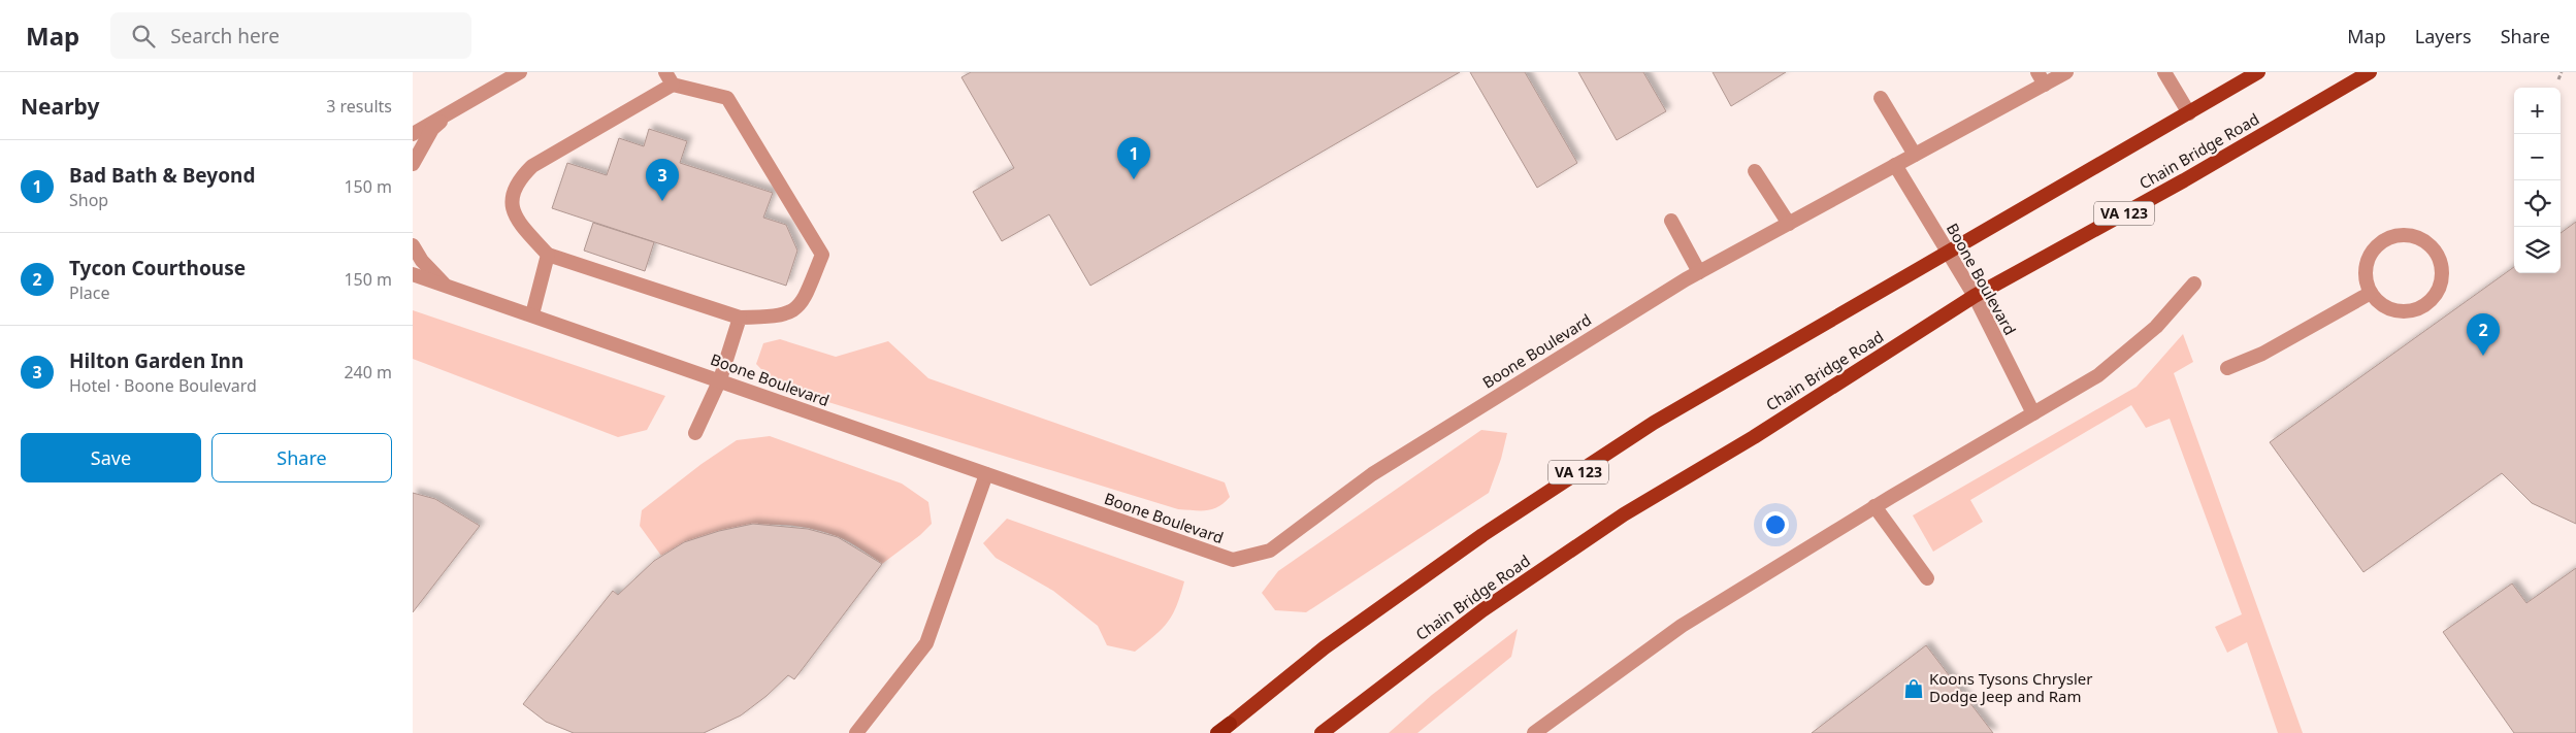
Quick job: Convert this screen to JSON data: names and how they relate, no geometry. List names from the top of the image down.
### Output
{
  "streets": {
    "main road": ["Chain Bridge Road", "VA 123"],
    "street": ["Boone Boulevard"]
  },
  "crossings": [
    ["Chain Bridge Road", "Boone Boulevard"],
    ["VA 123", "Boone Boulevard"]
  ],
  "places": {
    "shop": ["Koons Tysons Chrysler Dodge Jeep and Ram"]
  },
  "page": {
    "header": "Map",
    "search": "Search here",
    "nav": ["Map", "Layers", "Share"],
    "heading": ["Nearby", "3 results"],
    "map_buttons": ["+", "−"],
    "pins": ["1", "3", "2"],
    "list": [
      {
        "mark": "1",
        "name": "Bad Bath & Beyond",
        "note": "Shop",
        "value": "150 m"
      },
      {
        "mark": "2",
        "name": "Tycon Courthouse",
        "note": "Place",
        "value": "150 m"
      },
      {
        "mark": "3",
        "name": "Hilton Garden Inn",
        "note": "Hotel · Boone Boulevard",
        "value": "240 m"
      }
    ],
    "buttons": ["Save", "Share"]
  }
}
